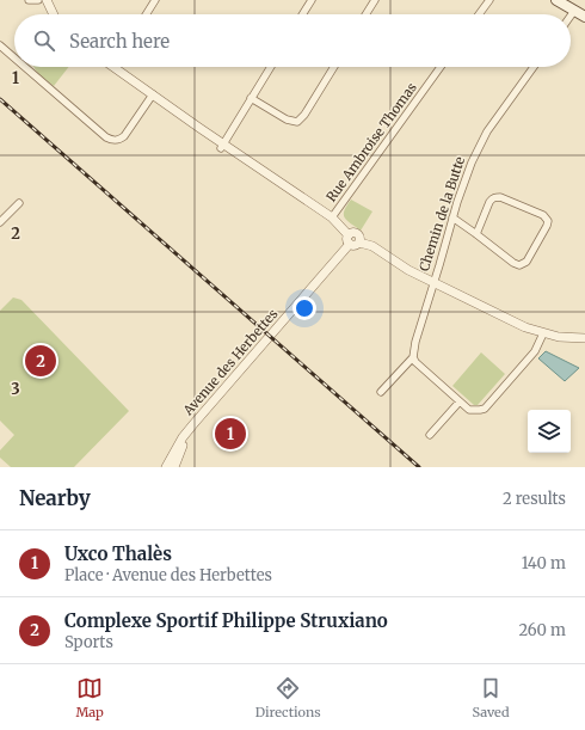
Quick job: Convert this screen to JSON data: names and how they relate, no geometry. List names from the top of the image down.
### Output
{
  "streets": {
    "street": ["Rue Ambroise Thomas", "Chemin de la Butte", "Avenue des Herbettes"]
  },
  "crossings": [
    ["Chemin de la Butte", "Avenue des Herbettes"]
  ],
  "page": {
    "search": "Search here",
    "pins": ["2", "1"],
    "heading": ["Nearby", "2 results"],
    "list": [
      {
        "mark": "1",
        "name": "Uxco Thalès",
        "note": "Place · Avenue des Herbettes",
        "value": "140 m"
      },
      {
        "mark": "2",
        "name": "Complexe Sportif Philippe Struxiano",
        "note": "Sports",
        "value": "260 m"
      }
    ],
    "nav": ["Map", "Directions", "Saved"]
  },
  "grid": {
    "rows": ["1", "2", "3"]
  }
}
